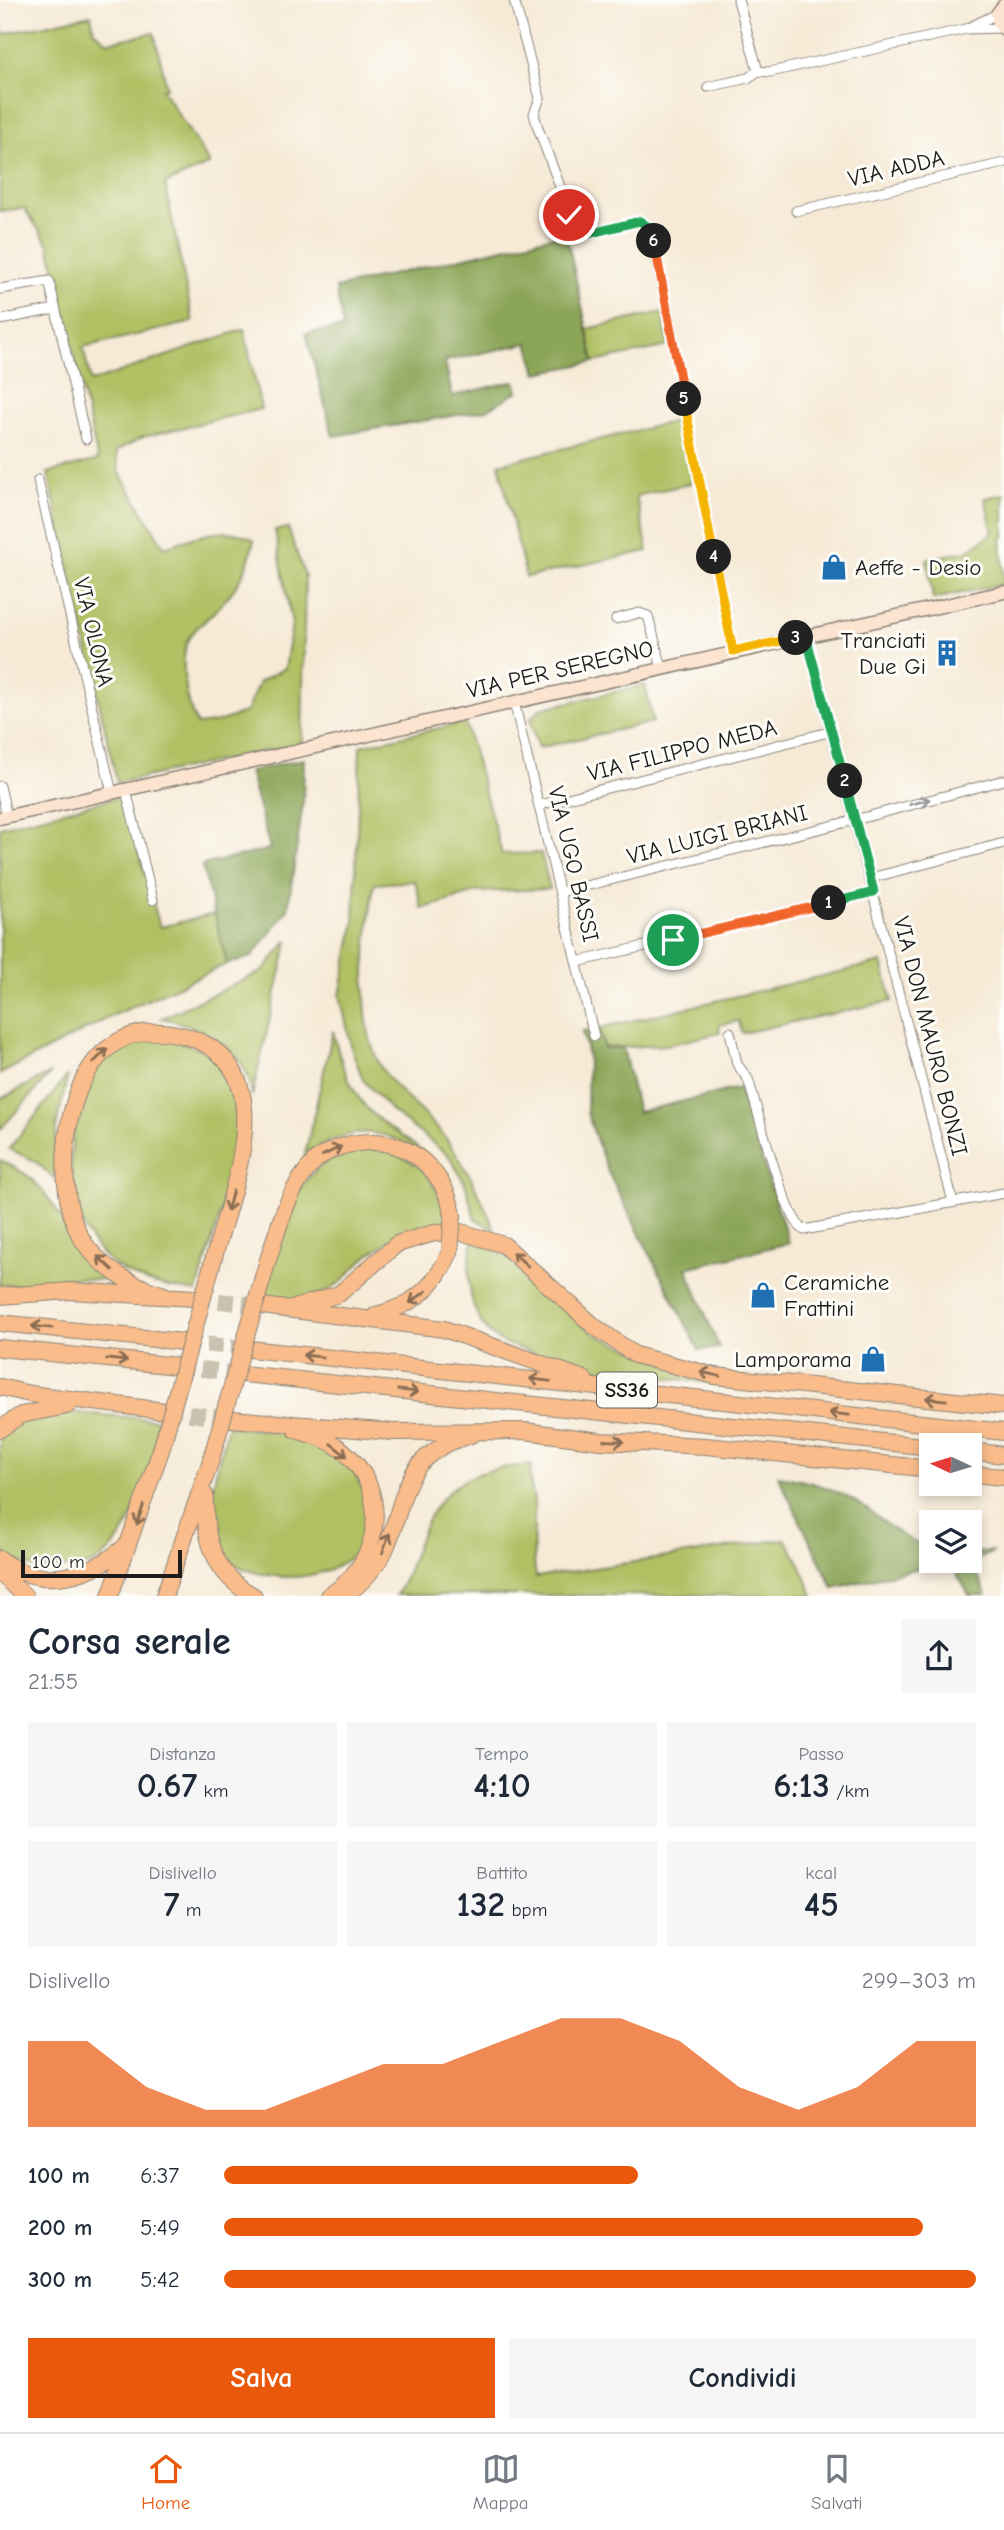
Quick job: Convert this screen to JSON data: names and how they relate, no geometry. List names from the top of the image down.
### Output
{
  "streets": {
    "highway": ["SS36"],
    "street": [
      "VIA ADDA",
      "VIA OLONA",
      "VIA PER SEREGNO",
      "VIA FILIPPO MEDA",
      "VIA LUIGI BRIANI",
      "VIA UGO BASSI",
      "VIA DON MAURO BONZI"
    ]
  },
  "crossings": [
    ["VIA OLONA", "VIA PER SEREGNO"],
    ["VIA PER SEREGNO", "VIA UGO BASSI"],
    ["VIA PER SEREGNO", "VIA DON MAURO BONZI"],
    ["VIA FILIPPO MEDA", "VIA UGO BASSI"],
    ["VIA FILIPPO MEDA", "VIA DON MAURO BONZI"],
    ["VIA LUIGI BRIANI", "VIA UGO BASSI"],
    ["VIA LUIGI BRIANI", "VIA DON MAURO BONZI"]
  ],
  "places": {
    "shop": ["Aeffe - Desio", "Ceramiche Frattini", "Lamporama"],
    "building": ["Tranciati Due Gi"]
  },
  "scale_bar": "100 m",
  "north": "left",
  "page": {
    "pins": [
      "6",
      "5",
      "4",
      "3",
      "2",
      "1"
    ],
    "scale": "100 m",
    "heading": ["Corsa serale", "21:55"],
    "stats": [
      ["Distanza", "0.67 km"],
      ["Tempo", "4:10"],
      ["Passo", "6:13 /km"],
      ["Dislivello", "7 m"],
      ["Battito", "132 bpm"],
      ["kcal", "45"]
    ],
    "chart": ["Dislivello", "299–303 m"],
    "list": [
      {
        "name": "100 m",
        "note": "6:37"
      },
      {
        "name": "200 m",
        "note": "5:49"
      },
      {
        "name": "300 m",
        "note": "5:42"
      }
    ],
    "buttons": ["Salva", "Condividi"],
    "tabs": ["Home", "Mappa", "Salvati"]
  }
}
